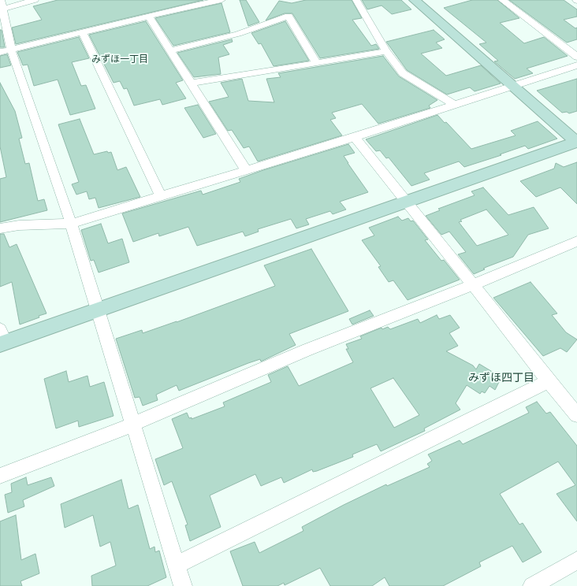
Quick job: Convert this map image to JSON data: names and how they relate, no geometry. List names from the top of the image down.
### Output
{
  "districts": ["みずほ一丁目", "みずほ四丁目"]
}
